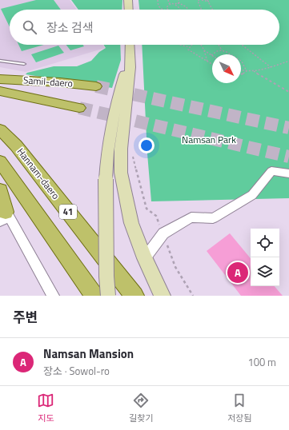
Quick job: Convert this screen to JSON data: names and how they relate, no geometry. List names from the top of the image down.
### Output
{
  "streets": {
    "main road": ["Samil-daero", "Hannam-daero", "41"]
  },
  "parks": ["Namsan Park"],
  "north": "bottom right",
  "page": {
    "search": "장소 검색",
    "pins": "A",
    "heading": "주변",
    "list": [
      {
        "mark": "A",
        "name": "Namsan Mansion",
        "note": "장소 · Sowol-ro",
        "value": "100 m"
      }
    ],
    "nav": ["지도", "길찾기", "저장됨"]
  }
}
